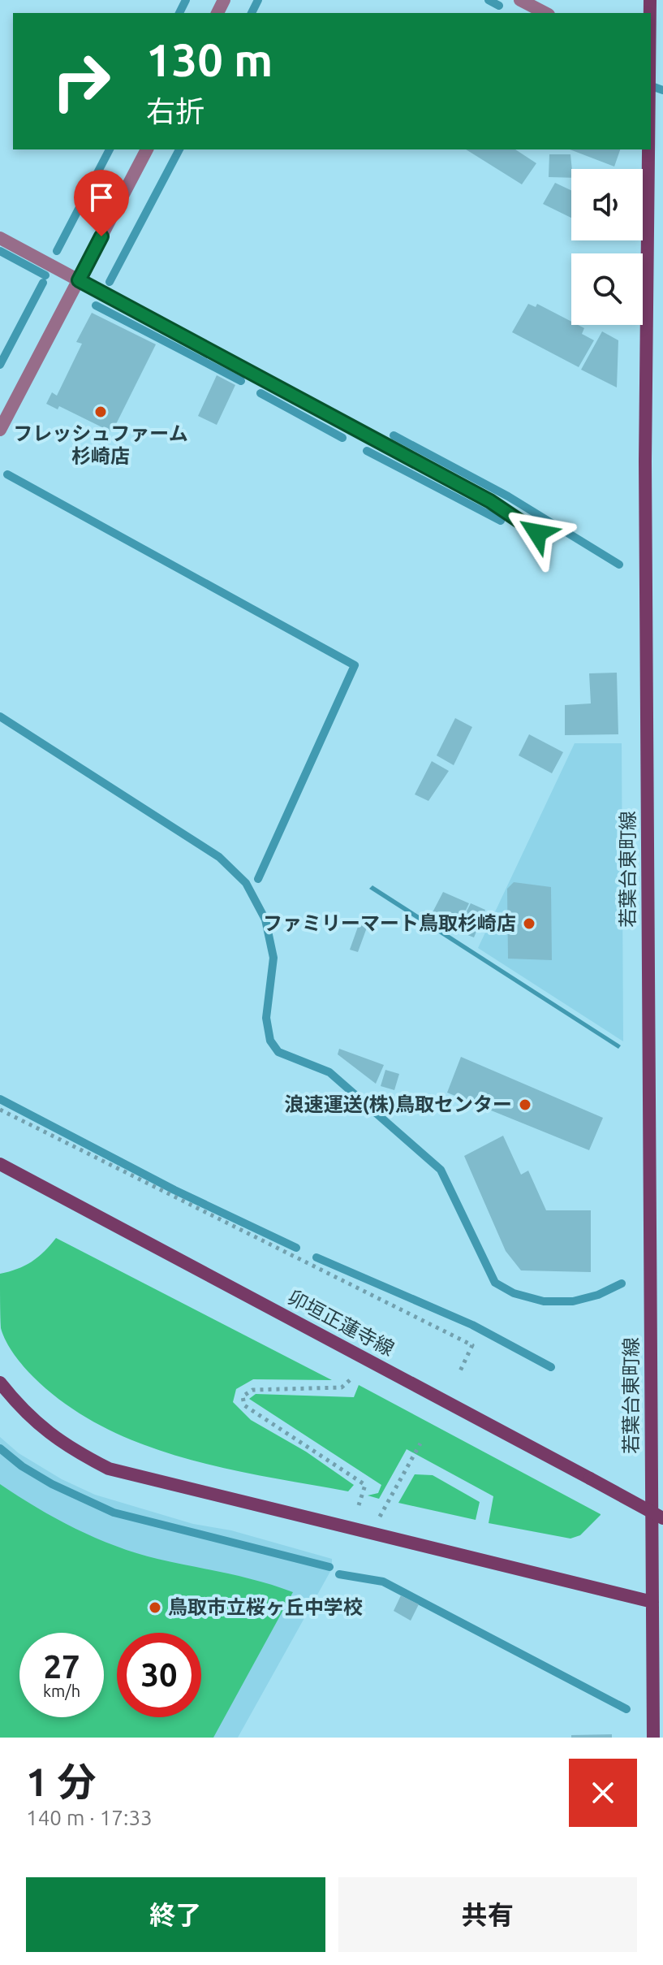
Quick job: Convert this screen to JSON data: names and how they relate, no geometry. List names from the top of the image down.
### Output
{
  "streets": {
    "main road": ["若葉台東町線", "卯垣正蓮寺線"]
  },
  "places": [
    "フレッシュファーム 杉崎店",
    "ファミリーマート鳥取杉崎店",
    "浪速運送(株)鳥取センター",
    "鳥取市立桜ヶ丘中学校"
  ],
  "page": {
    "turn": ["130 m", "右折"],
    "speed": "27 km/h",
    "limit": "30",
    "heading": ["1 分", "140 m · 17:33"],
    "buttons": ["終了", "共有"]
  }
}
